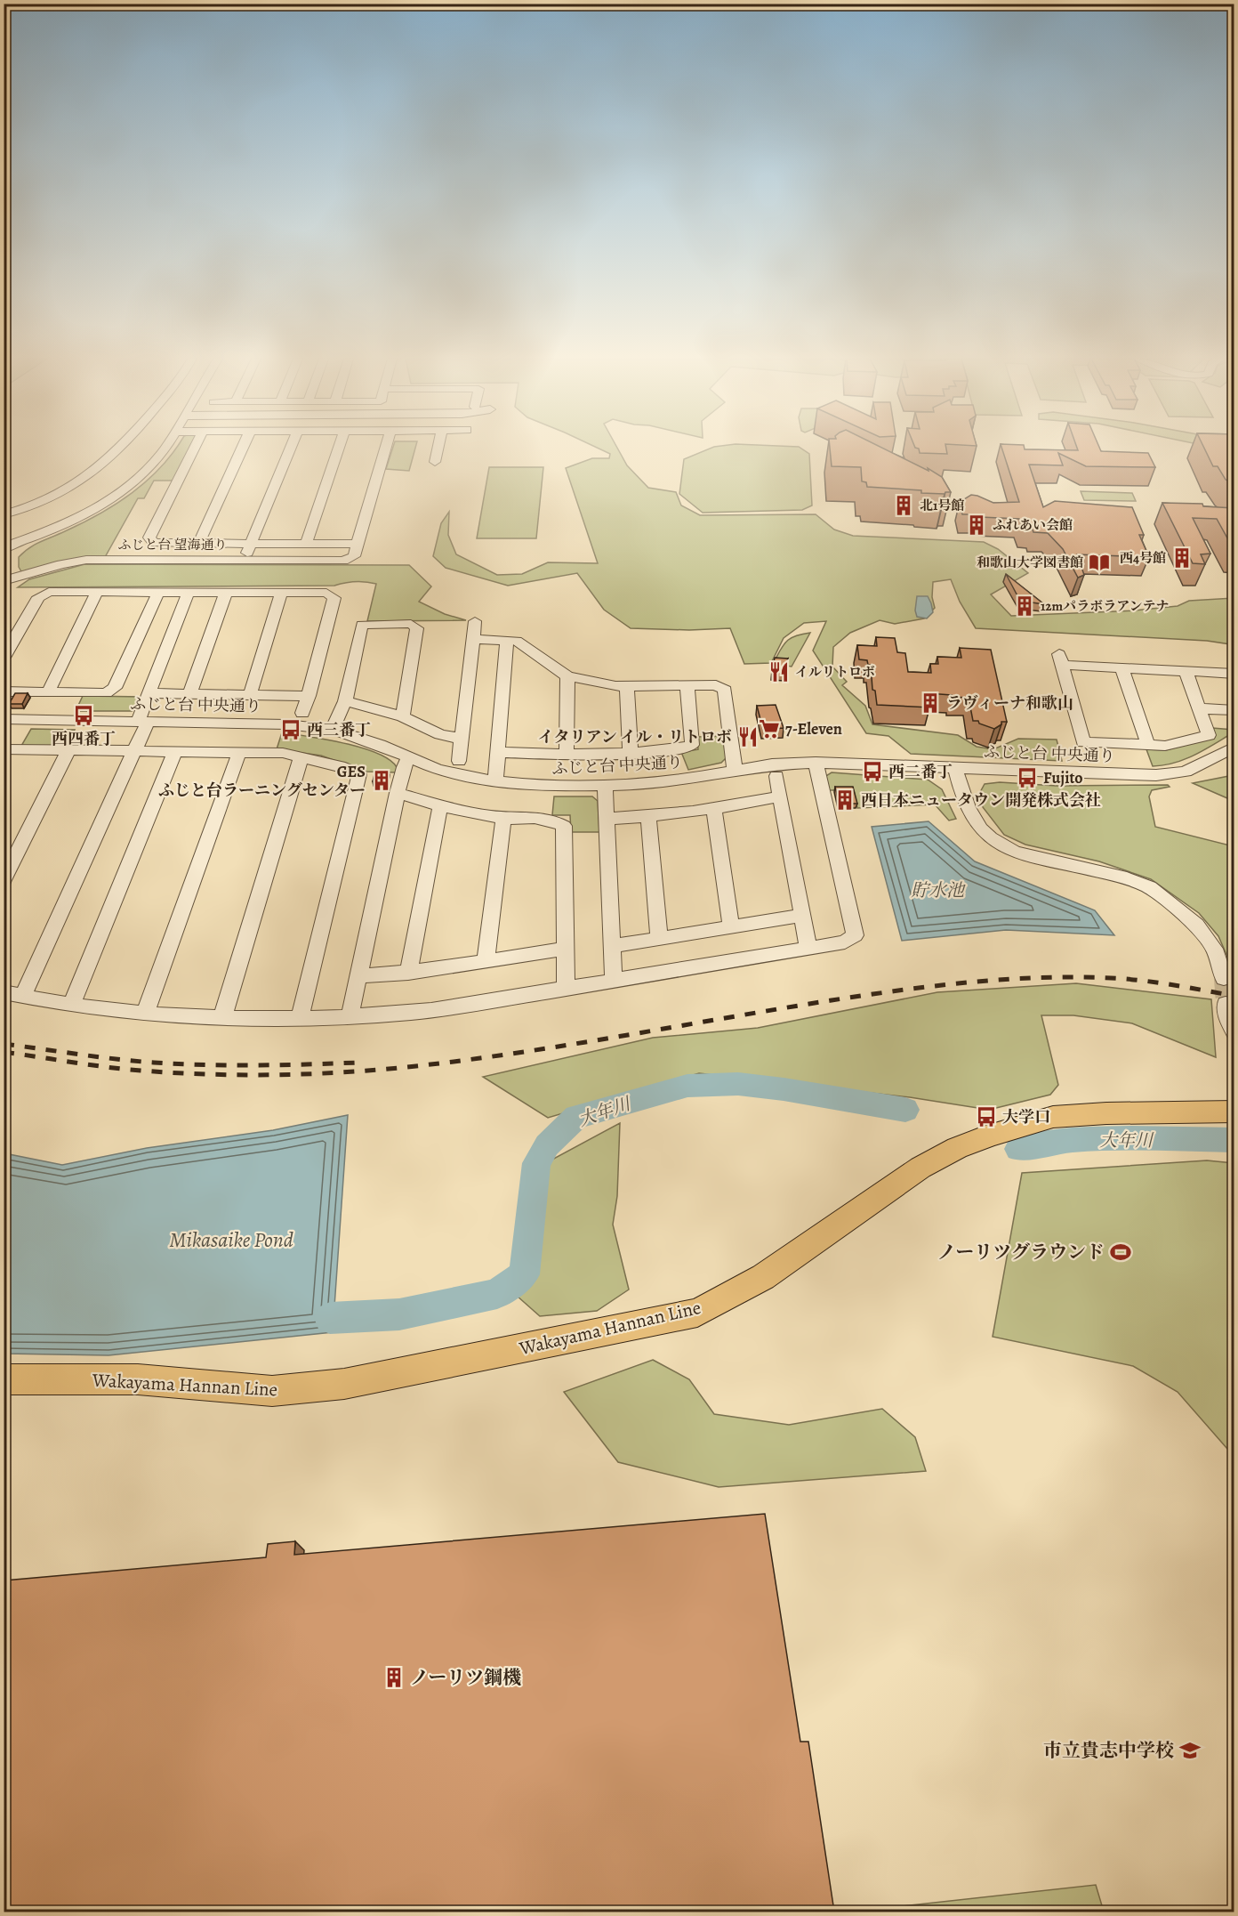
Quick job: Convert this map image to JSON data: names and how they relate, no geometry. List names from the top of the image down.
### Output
{
  "streets": {
    "main road": ["Wakayama Hannan Line"],
    "street": ["ふじと台 望海通り", "ふじと台 中央通り"]
  },
  "water": ["貯水池", "大年川", "Mikasaike Pond"],
  "places": {
    "building": [
      "北1号館",
      "ふれあい会館",
      "西4号館",
      "12mパラボラアンテナ",
      "ラヴィーナ和歌山",
      "GES ふじと台ラーニングセンター",
      "西日本ニュータウン開発株式会社",
      "ノーリツ鋼機"
    ],
    "library": ["和歌山大学図書館"],
    "restaurant": ["イルリトロボ", "イタリアン イル・リトロボ"],
    "bus stop": [
      "西四番丁",
      "西三番丁",
      "西二番丁",
      "Fujito",
      "大学口"
    ],
    "supermarket": ["7-Eleven"],
    "sports": ["ノーリツグラウンド"],
    "school or university": ["市立貴志中学校"]
  }
}
